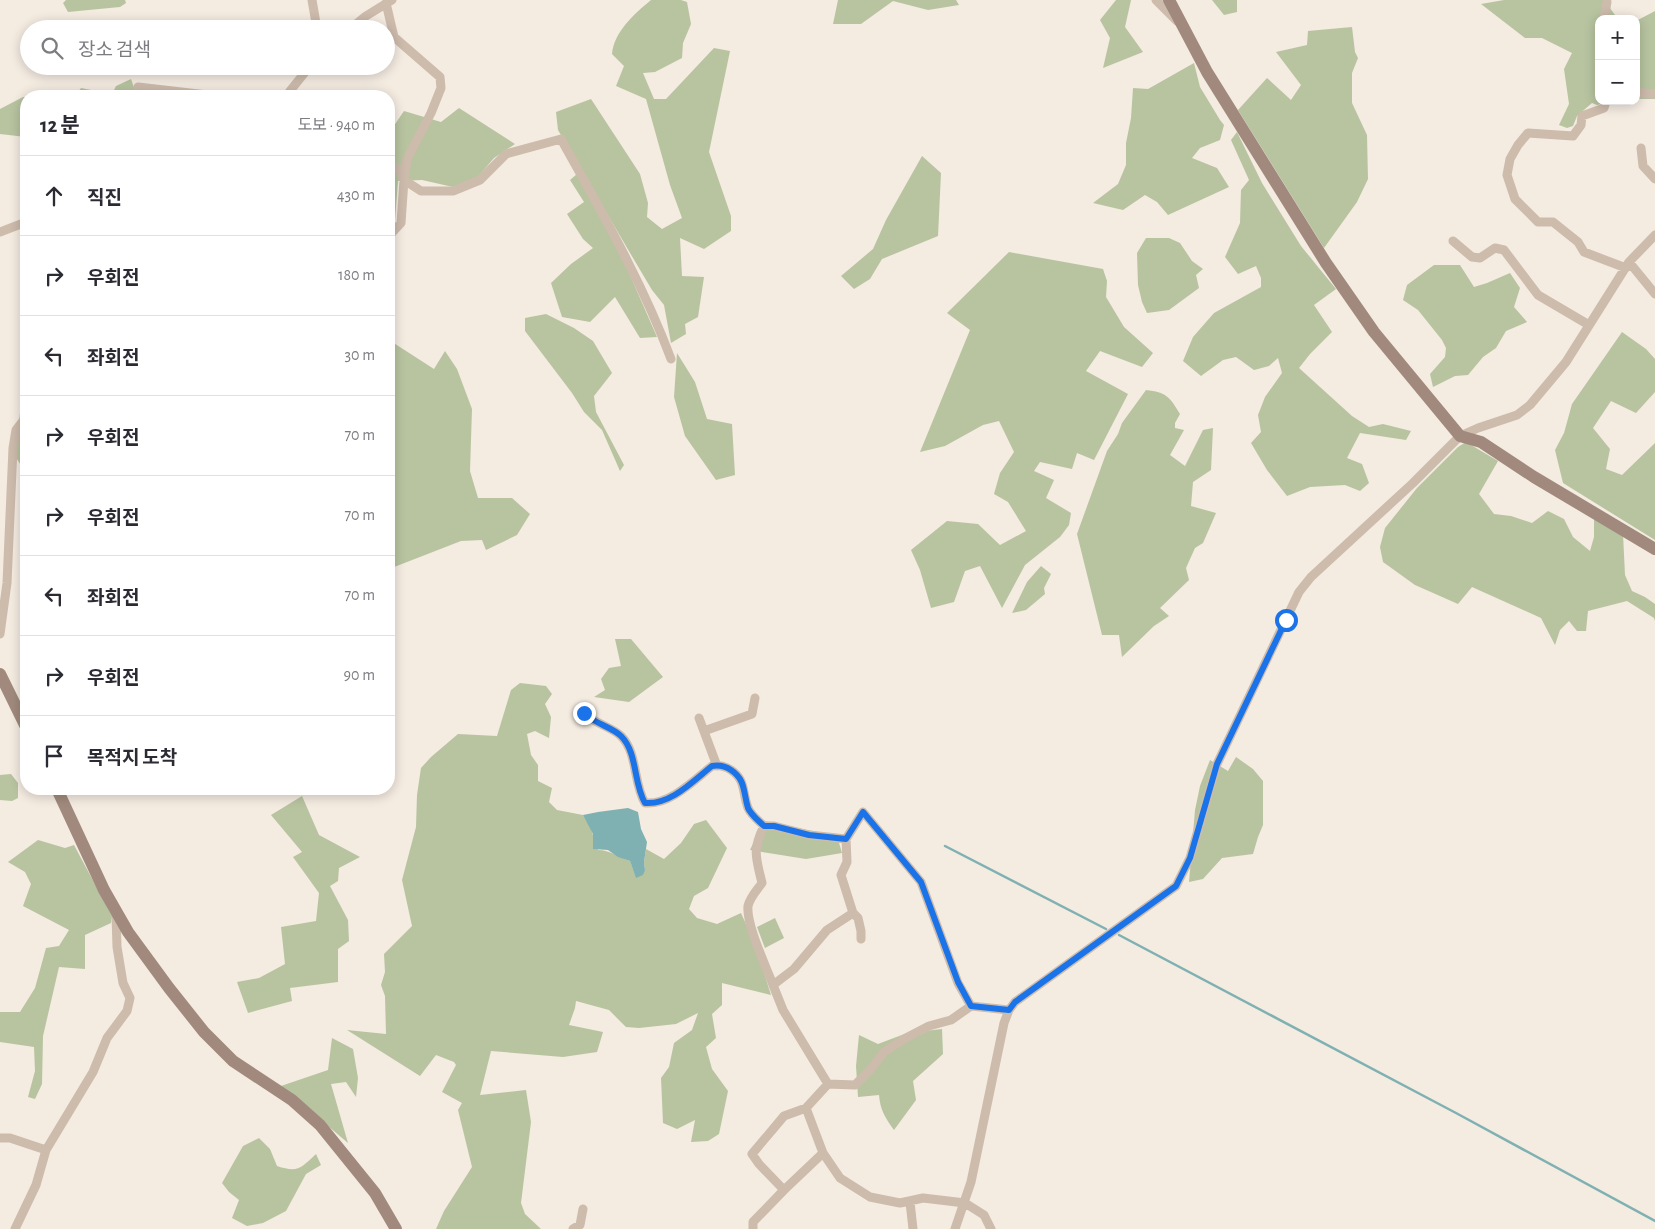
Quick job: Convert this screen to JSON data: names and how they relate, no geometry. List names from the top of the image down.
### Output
{
  "page": {
    "map_buttons": ["+", "−"],
    "search": "장소 검색",
    "heading": ["12 분", "도보 · 940 m"],
    "list": [
      ["직진", "430 m"],
      ["우회전", "180 m"],
      ["좌회전", "30 m"],
      ["우회전", "70 m"],
      ["우회전", "70 m"],
      ["좌회전", "70 m"],
      ["우회전", "90 m"],
      "목적지 도착"
    ]
  }
}
